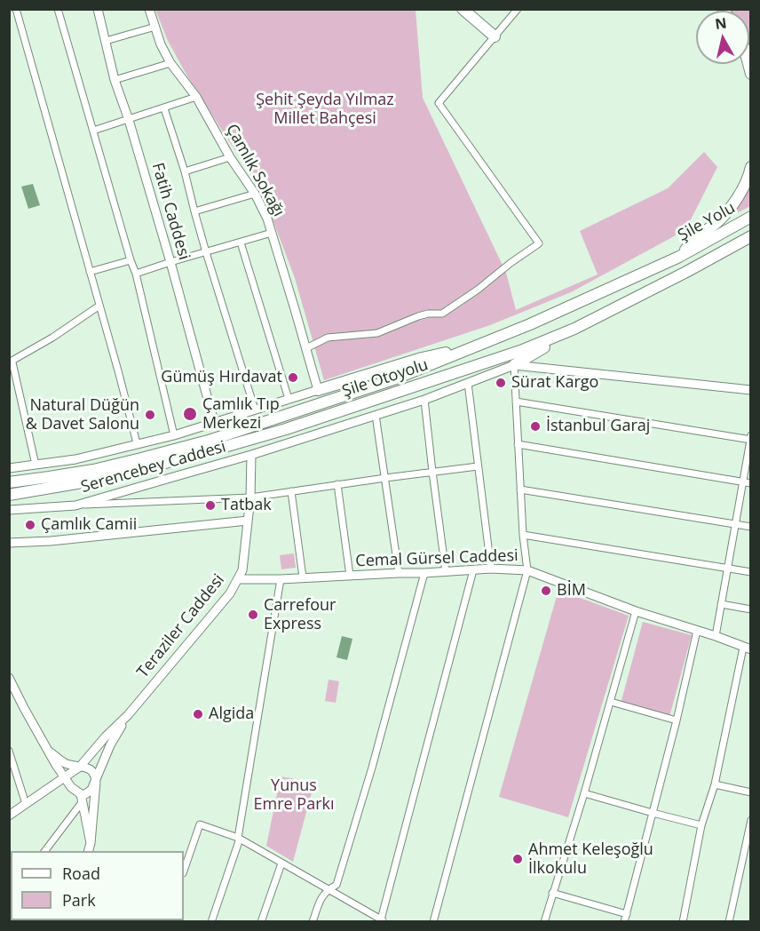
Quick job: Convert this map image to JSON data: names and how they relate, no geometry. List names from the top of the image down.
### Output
{
  "streets": {
    "highway": ["Şile Yolu", "Şile Otoyolu"],
    "street": [
      "Çamlık Sokağı",
      "Fatih Caddesi",
      "Serencebey Caddesi",
      "Cemal Gürsel Caddesi",
      "Teraziler Caddesi"
    ]
  },
  "crossings": [
    ["Şile Yolu", "Şile Otoyolu"],
    ["Serencebey Caddesi", "Teraziler Caddesi"],
    ["Cemal Gürsel Caddesi", "Teraziler Caddesi"]
  ],
  "parks": ["Şehit Şeyda Yılmaz Millet Bahçesi", "Yunus Emre Parkı"],
  "places": [
    "Gümüş Hırdavat",
    "Sürat Kargo",
    "Çamlık Tıp Merkezi",
    "Natural Düğün & Davet Salonu",
    "İstanbul Garaj",
    "Tatbak",
    "Çamlık Camii",
    "BİM",
    "Carrefour Express",
    "Algida",
    "Ahmet Keleşoğlu İlkokulu"
  ],
  "legend": ["Road", "Park"],
  "north": "top"
}
